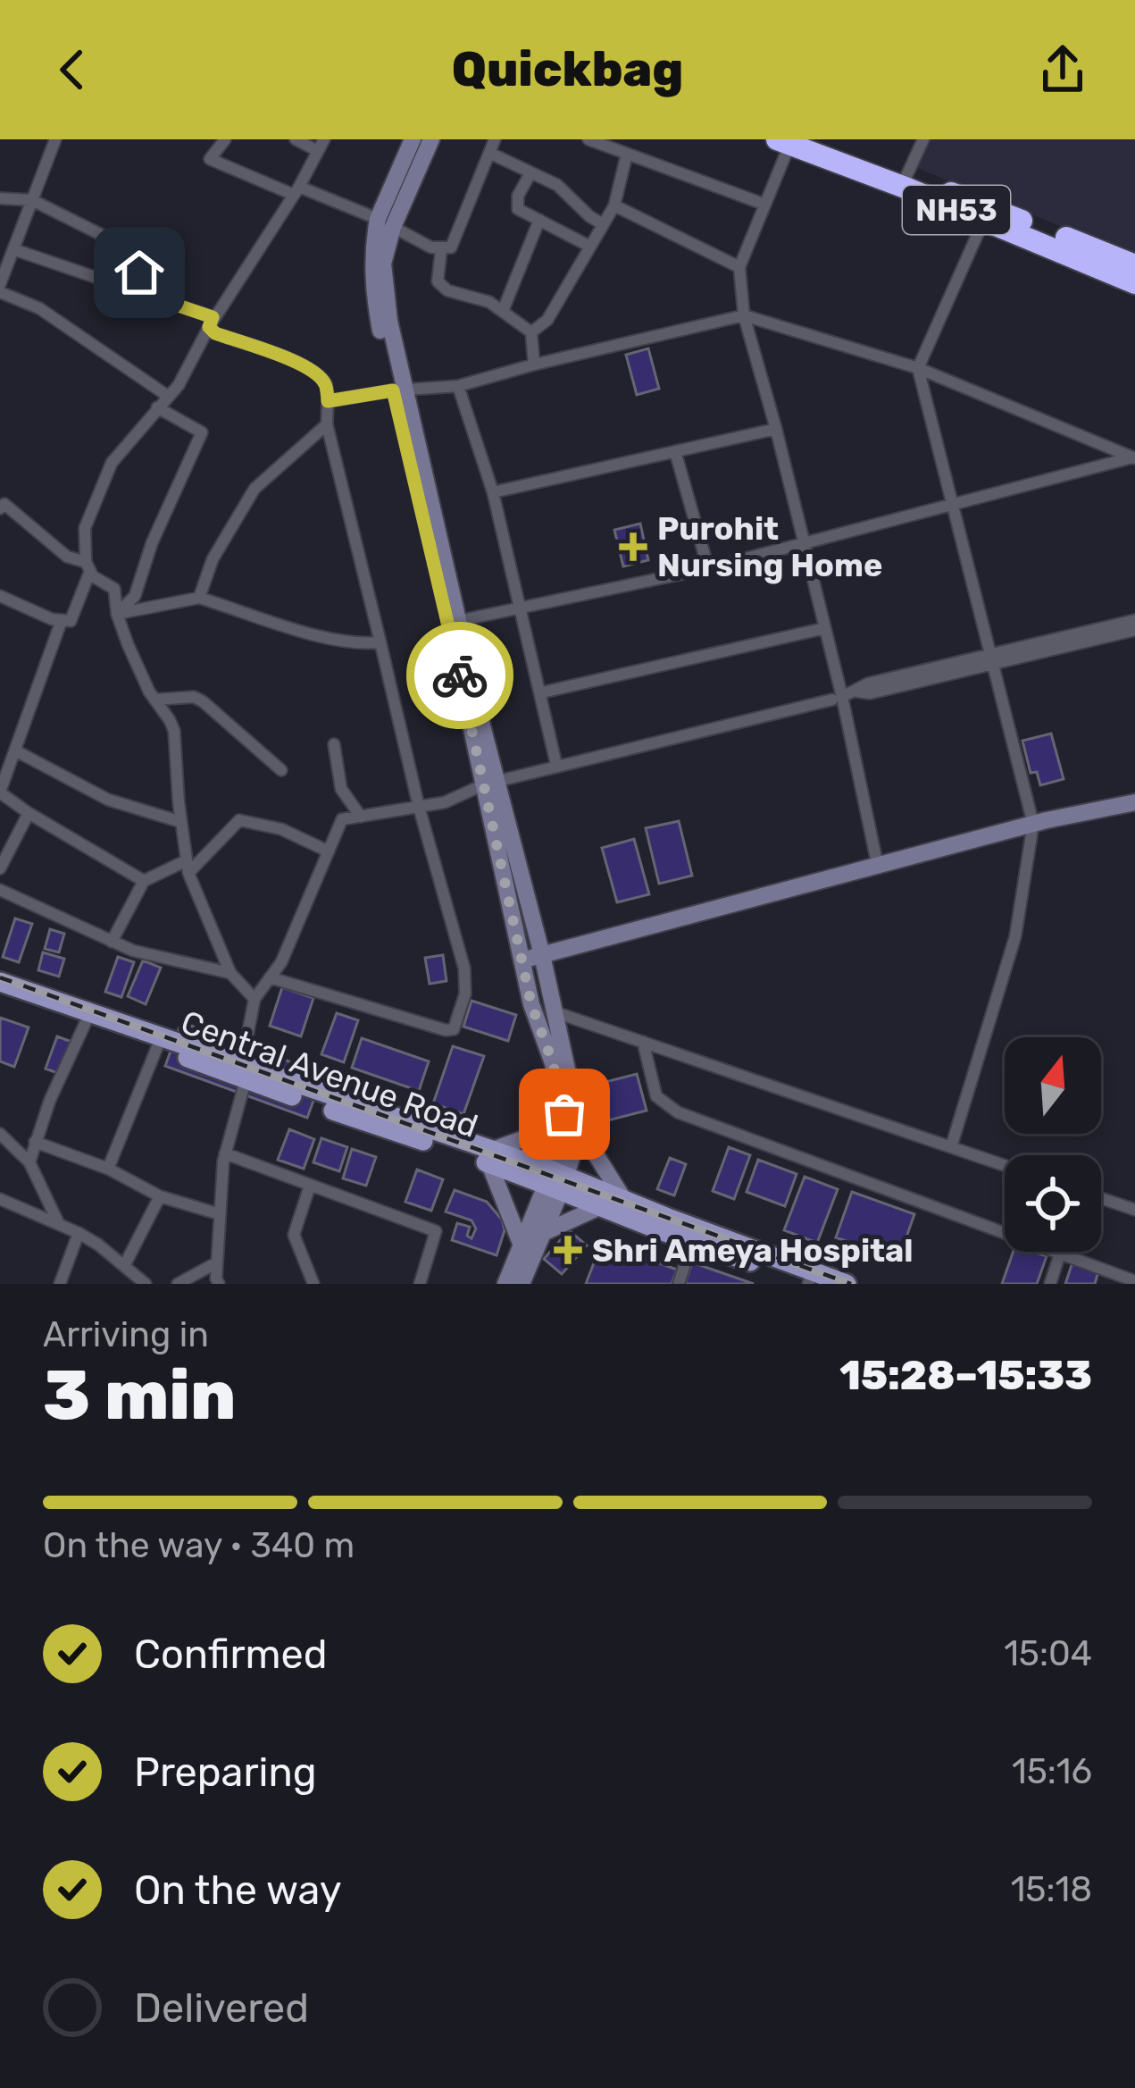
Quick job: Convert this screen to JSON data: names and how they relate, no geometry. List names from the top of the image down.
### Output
{
  "streets": {
    "highway": ["NH53"],
    "main road": ["Central Avenue Road"]
  },
  "places": {
    "health": ["Purohit Nursing Home", "Shri Ameya Hospital"]
  },
  "north": "top",
  "page": {
    "header": "Quickbag",
    "heading": ["3 min", "Arriving in", "15:28–15:33"],
    "bar": "On the way · 340 m",
    "list": [
      ["Confirmed", "15:04"],
      ["Preparing", "15:16"],
      ["On the way", "15:18"],
      "Delivered"
    ]
  }
}
